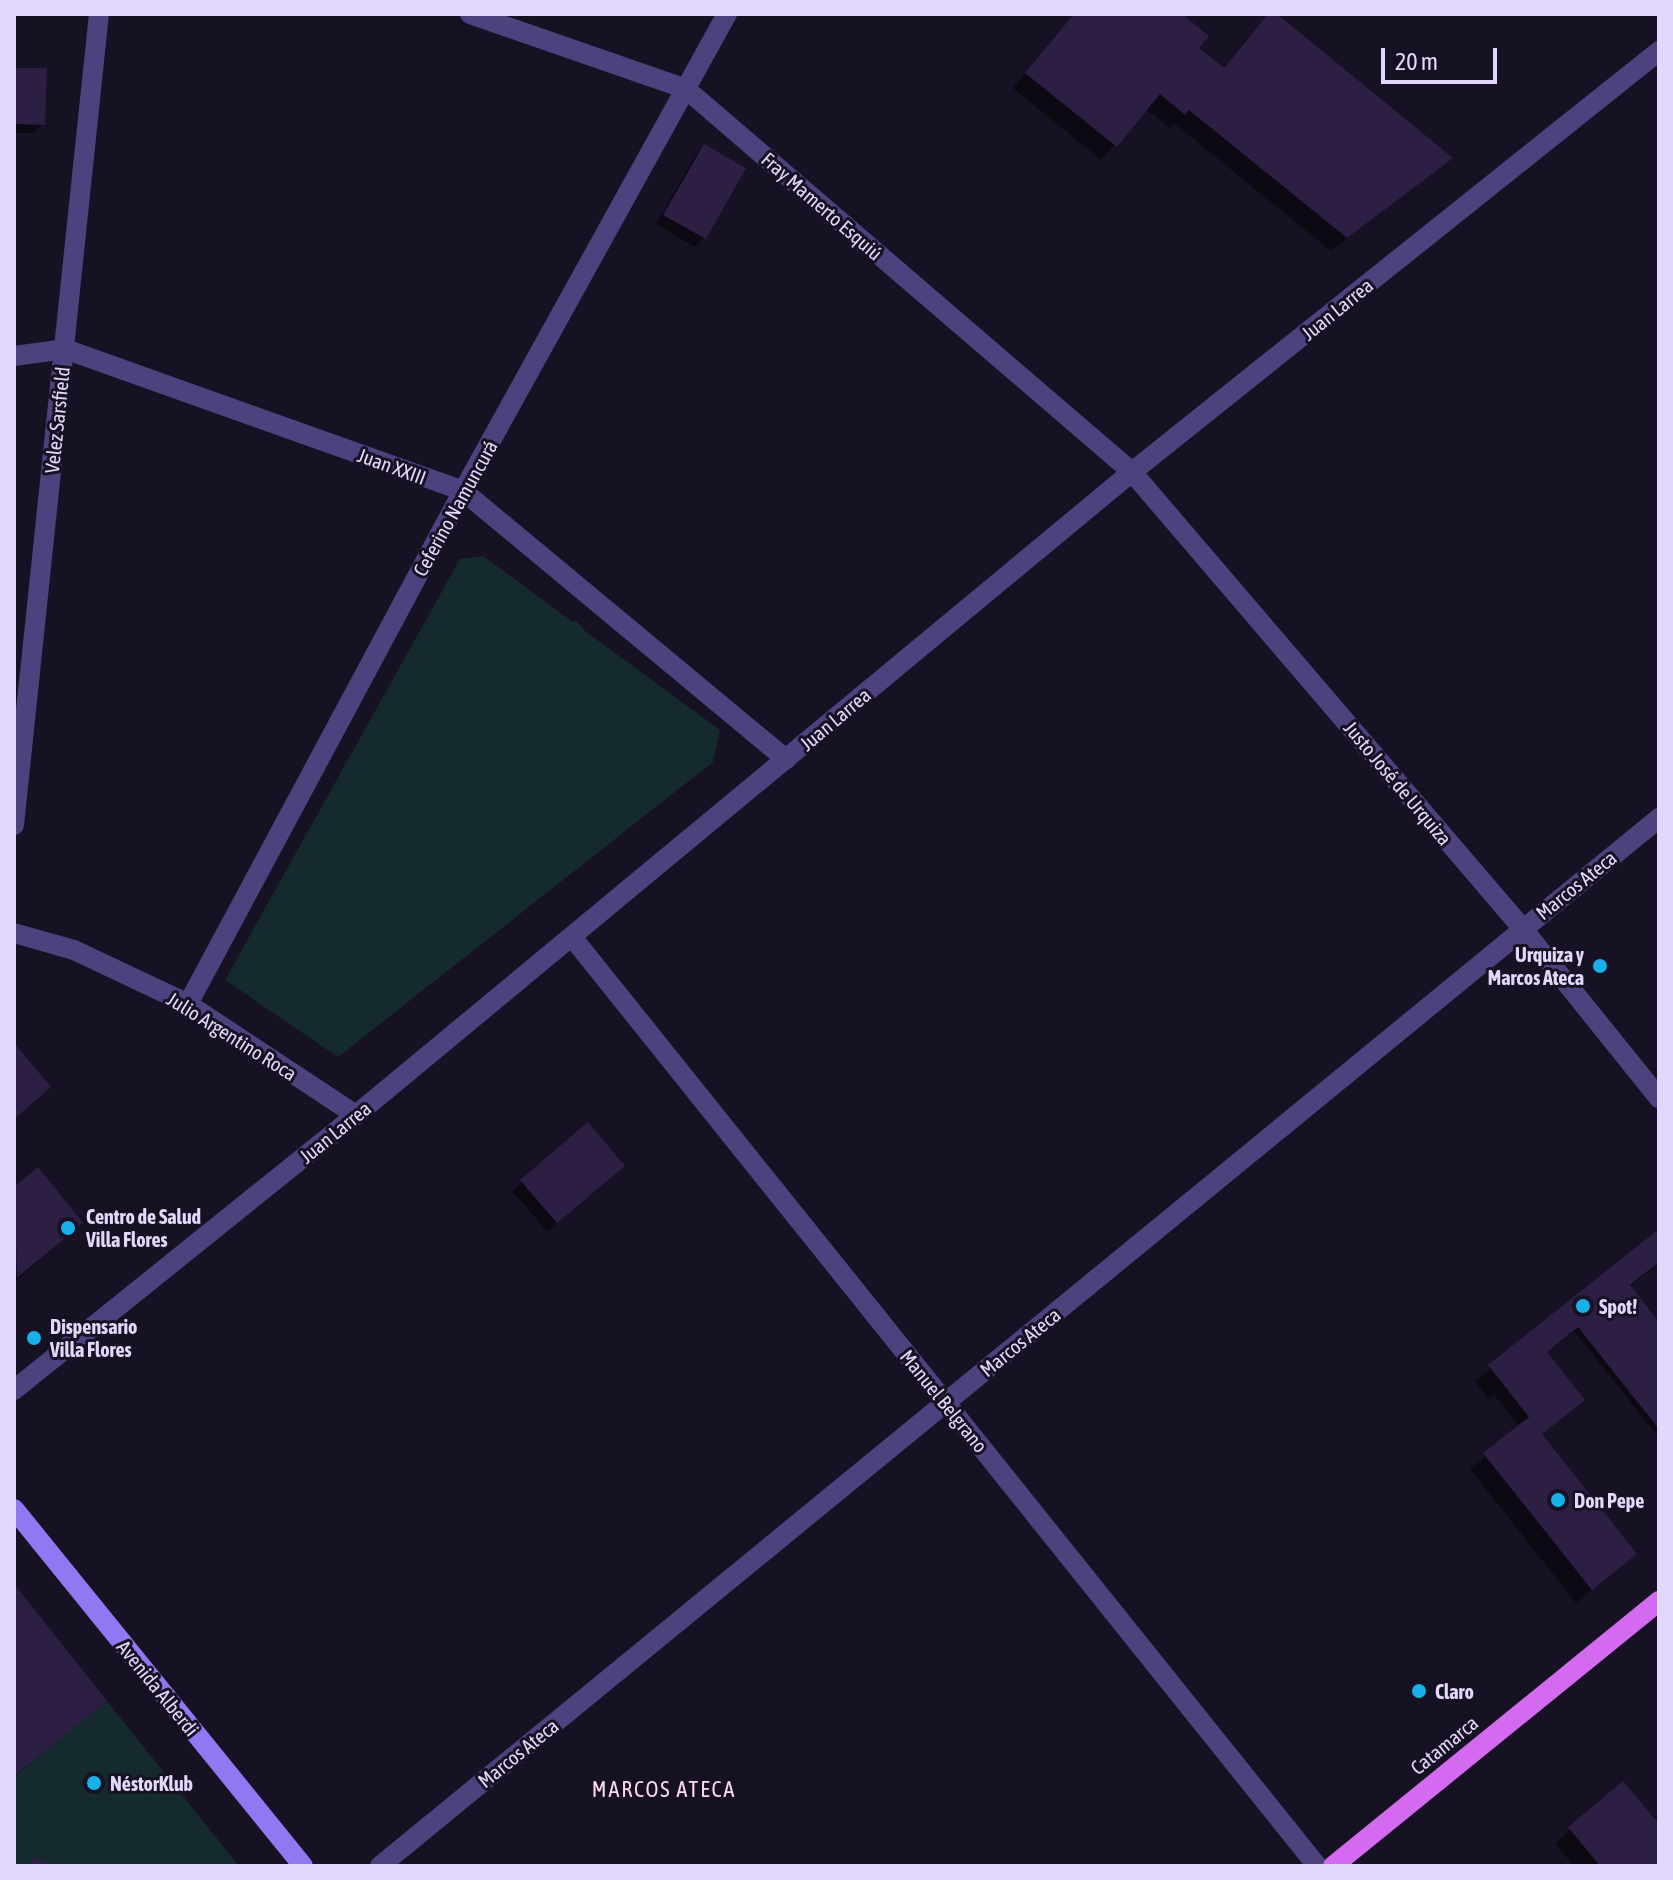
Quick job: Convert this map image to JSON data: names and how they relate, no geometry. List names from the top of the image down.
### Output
{
  "streets": {
    "main road": ["Avenida Alberdi", "Catamarca"],
    "street": [
      "Fray Mamerto Esquiú",
      "Juan Larrea",
      "Velez Sarsfield",
      "Juan XXIII",
      "Ceferino Namuncurá",
      "Justo José de Urquiza",
      "Marcos Ateca",
      "Julio Argentino Roca",
      "Manuel Belgrano"
    ]
  },
  "crossings": [
    ["Fray Mamerto Esquiú", "Juan Larrea"],
    ["Fray Mamerto Esquiú", "Ceferino Namuncurá"],
    ["Fray Mamerto Esquiú", "Justo José de Urquiza"],
    ["Juan Larrea", "Juan XXIII"],
    ["Juan Larrea", "Justo José de Urquiza"],
    ["Juan Larrea", "Julio Argentino Roca"],
    ["Juan Larrea", "Manuel Belgrano"],
    ["Velez Sarsfield", "Juan XXIII"],
    ["Juan XXIII", "Ceferino Namuncurá"],
    ["Ceferino Namuncurá", "Julio Argentino Roca"],
    ["Justo José de Urquiza", "Marcos Ateca"],
    ["Marcos Ateca", "Manuel Belgrano"]
  ],
  "districts": ["MARCOS ATECA"],
  "places": [
    "Urquiza y Marcos Ateca",
    "Centro de Salud Villa Flores",
    "Spot!",
    "Dispensario Villa Flores",
    "Don Pepe",
    "Claro",
    "NéstorKlub"
  ],
  "scale_bar": "20 m"
}
